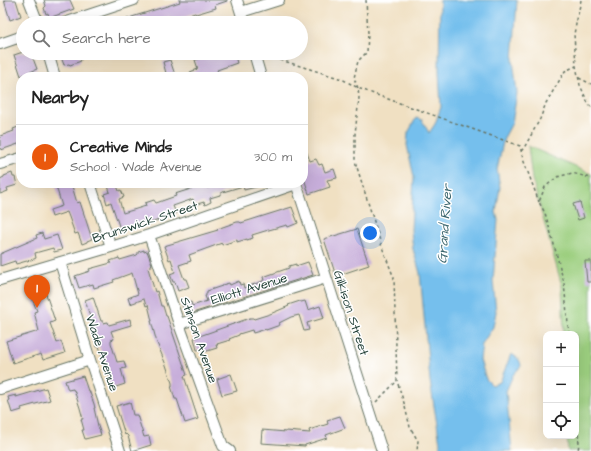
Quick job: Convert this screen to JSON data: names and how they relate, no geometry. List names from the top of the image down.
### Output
{
  "streets": {
    "street": [
      "Brunswick Street",
      "Elliott Avenue",
      "Gilkison Street",
      "Stinson Avenue",
      "Wade Avenue"
    ]
  },
  "crossings": [
    ["Brunswick Street", "Stinson Avenue"],
    ["Brunswick Street", "Wade Avenue"],
    ["Elliott Avenue", "Gilkison Street"],
    ["Elliott Avenue", "Stinson Avenue"]
  ],
  "water": ["Grand River"],
  "page": {
    "search": "Search here",
    "heading": "Nearby",
    "list": [
      {
        "mark": "1",
        "name": "Creative Minds",
        "note": "School · Wade Avenue",
        "value": "300 m"
      }
    ],
    "pins": "1",
    "map_buttons": ["+", "−"]
  }
}
